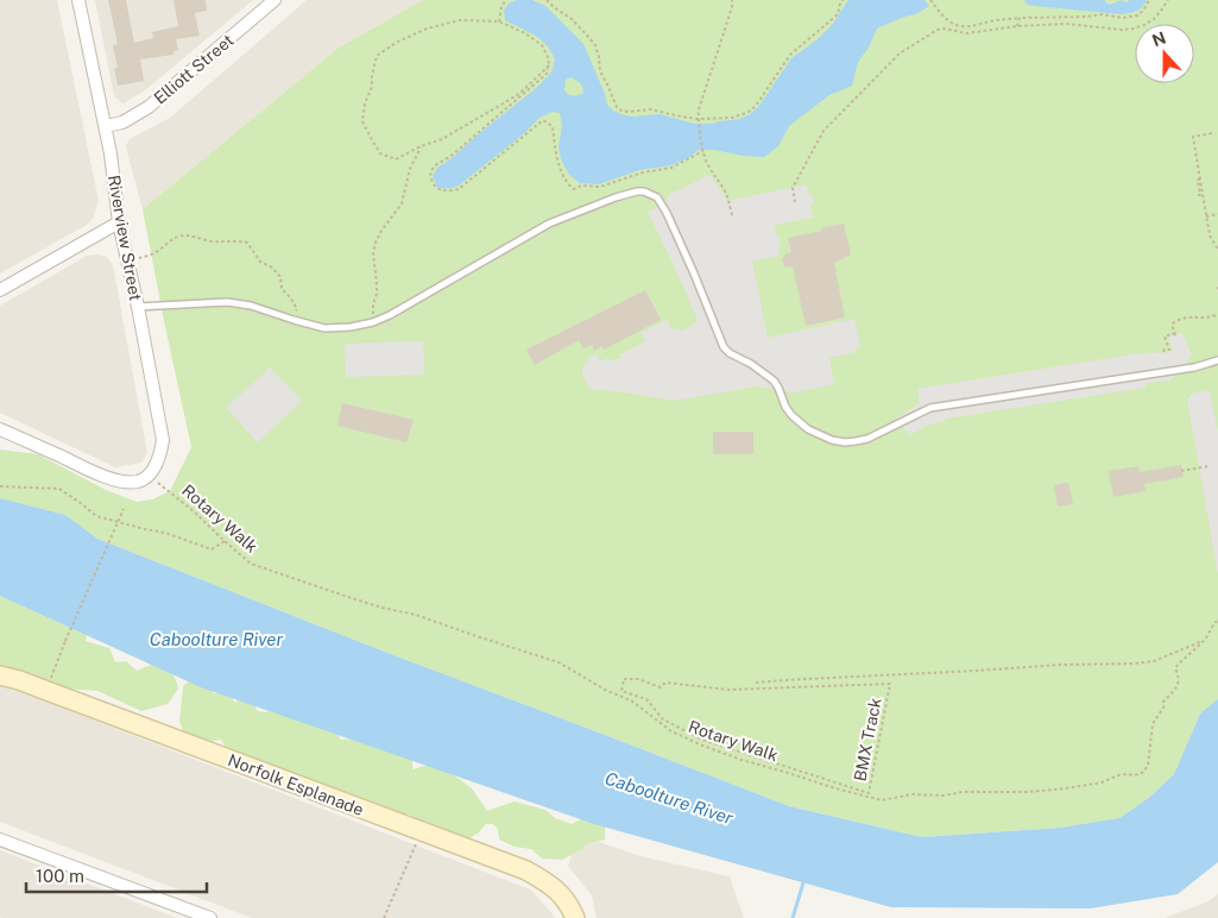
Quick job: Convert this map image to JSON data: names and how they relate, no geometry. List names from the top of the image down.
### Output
{
  "streets": {
    "street": ["Elliott Street", "Riverview Street", "Norfolk Esplanade"],
    "path": ["Rotary Walk", "BMX Track"]
  },
  "crossings": [
    ["Elliott Street", "Riverview Street"],
    ["Riverview Street", "Rotary Walk"]
  ],
  "water": ["Caboolture River"],
  "scale_bar": "100 m",
  "north": "top"
}
